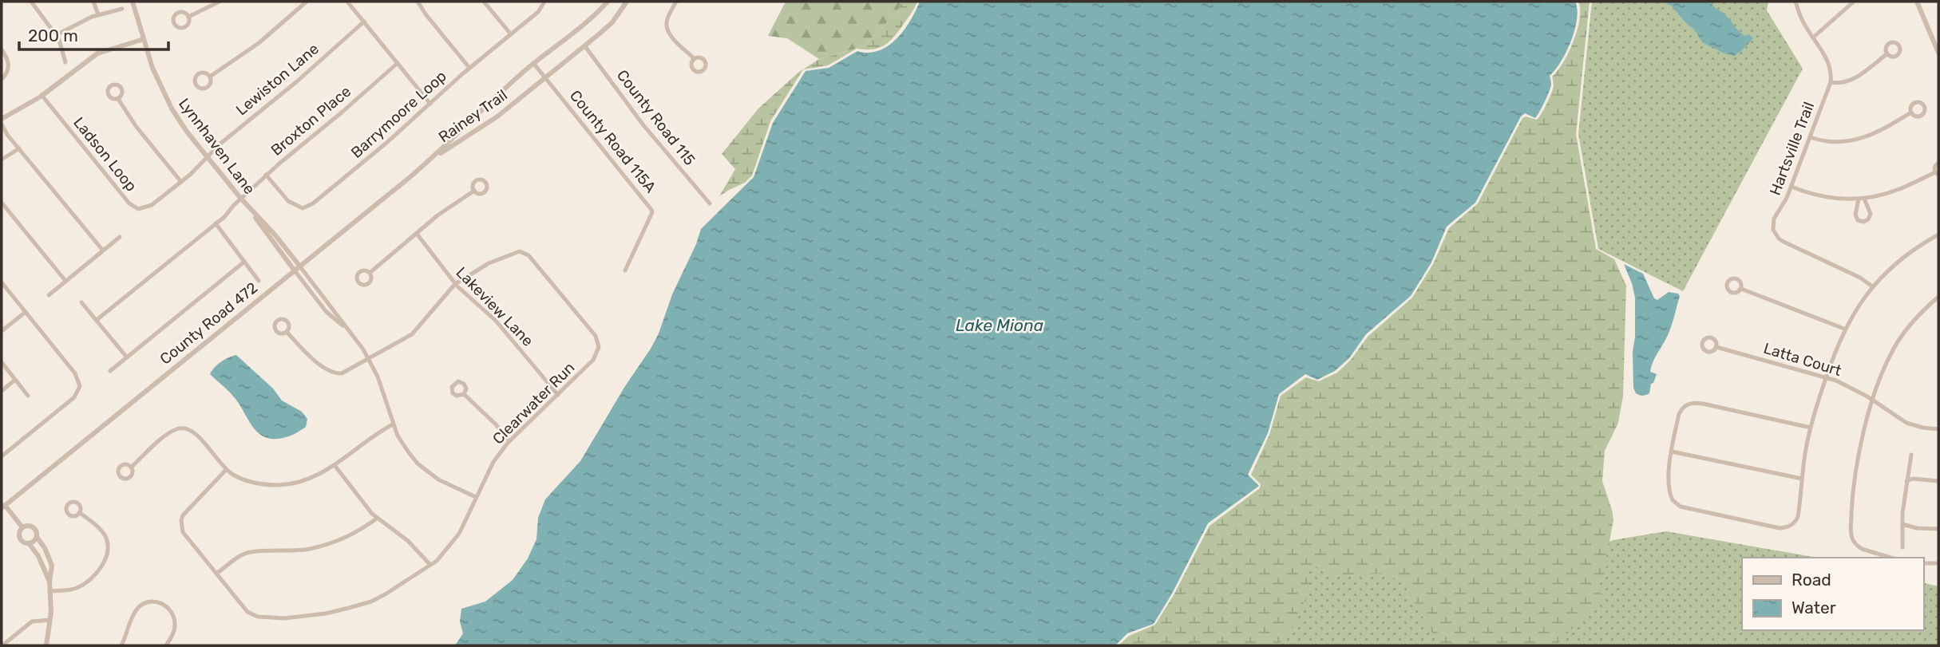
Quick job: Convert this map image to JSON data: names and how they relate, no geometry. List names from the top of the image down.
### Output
{
  "streets": {
    "street": [
      "Lewiston Lane",
      "Barrymoore Loop",
      "Rainey Trail",
      "County Road 115",
      "Broxton Place",
      "County Road 115A",
      "Lynnhaven Lane",
      "Hartsville Trail",
      "Ladson Loop",
      "Lakeview Lane",
      "County Road 472",
      "Latta Court",
      "Clearwater Run"
    ]
  },
  "crossings": [
    ["Lewiston Lane", "Lynnhaven Lane"],
    ["Lewiston Lane", "Ladson Loop"],
    ["Barrymoore Loop", "Broxton Place"],
    ["Rainey Trail", "County Road 115"],
    ["Rainey Trail", "County Road 115A"],
    ["Rainey Trail", "County Road 472"],
    ["Broxton Place", "Lynnhaven Lane"],
    ["Lynnhaven Lane", "Ladson Loop"],
    ["Lynnhaven Lane", "County Road 472"],
    ["Lakeview Lane", "Clearwater Run"]
  ],
  "water": ["Lake Miona"],
  "legend": ["Road", "Water"],
  "scale_bar": "200 m"
}
